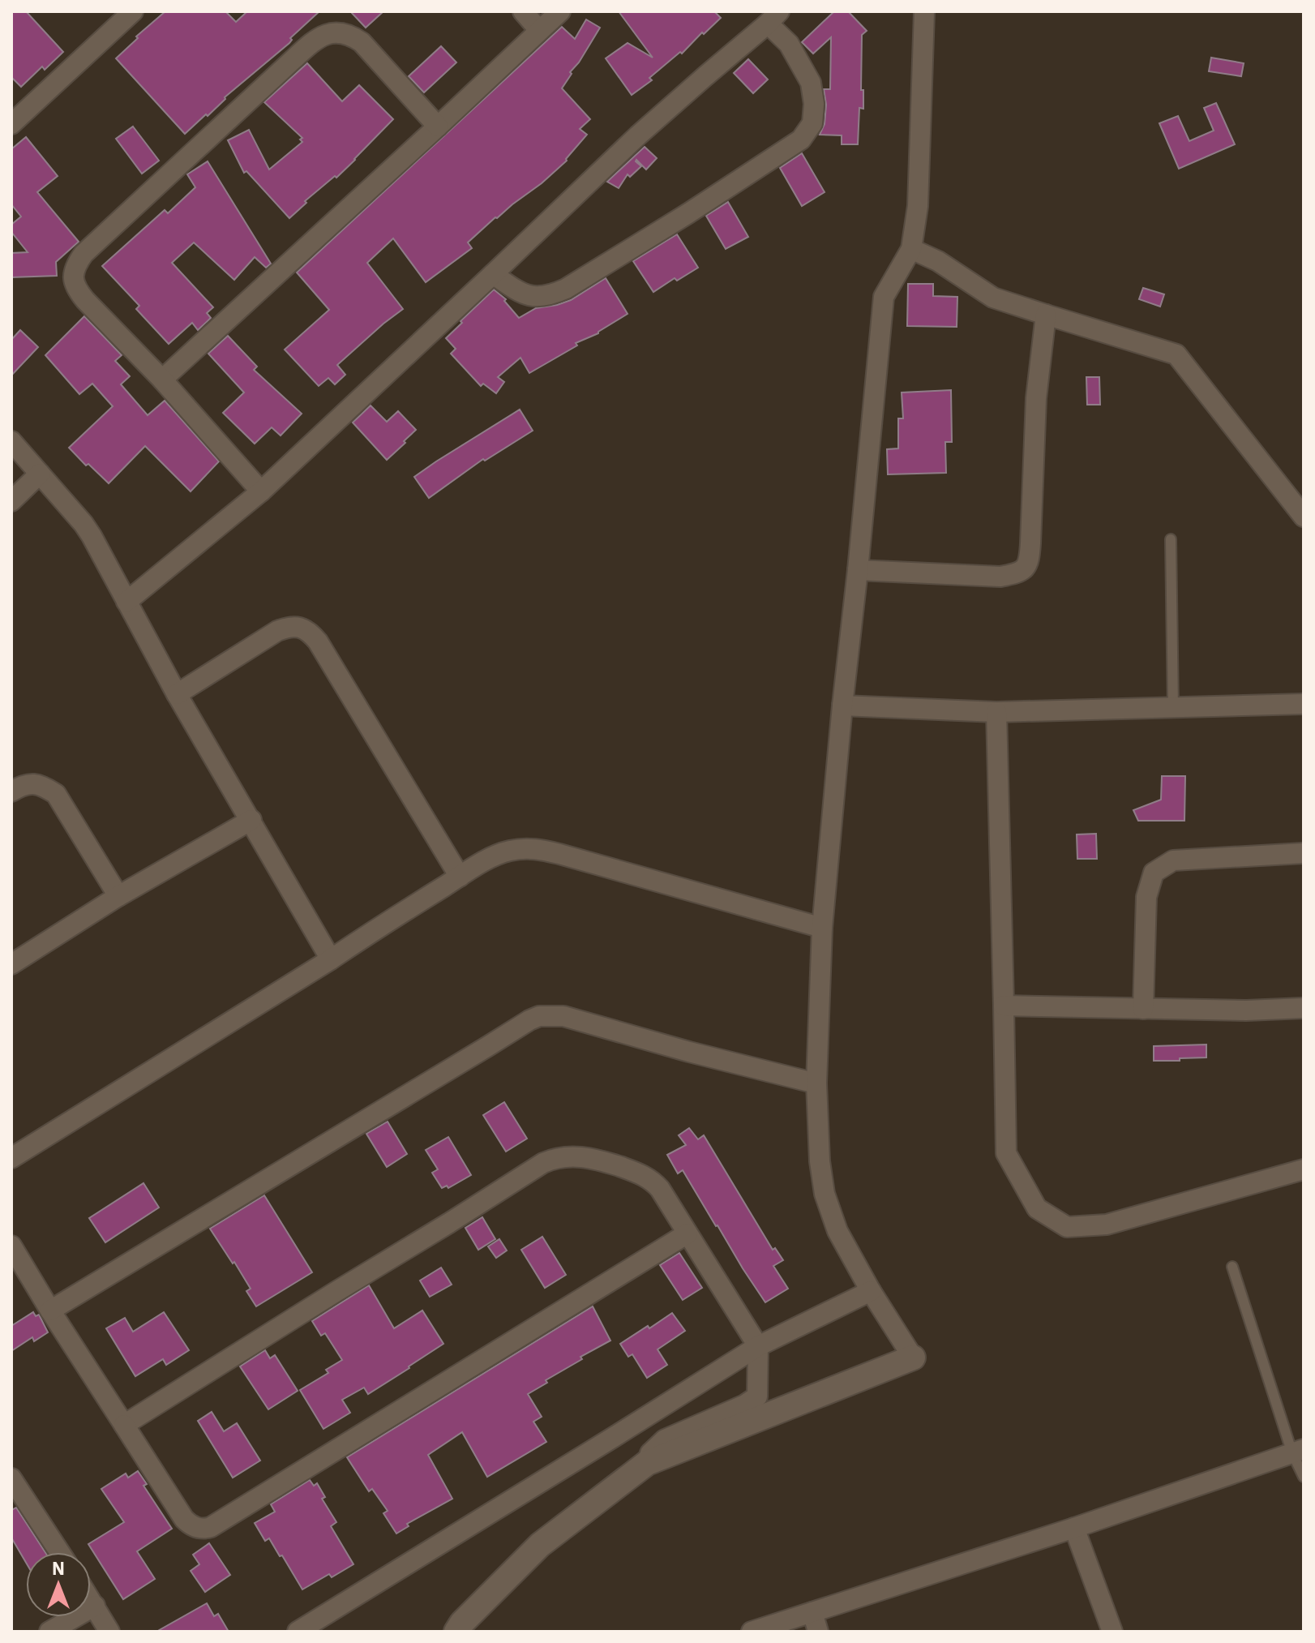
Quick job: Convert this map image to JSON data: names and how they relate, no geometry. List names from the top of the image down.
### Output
{
  "north": "top"
}
